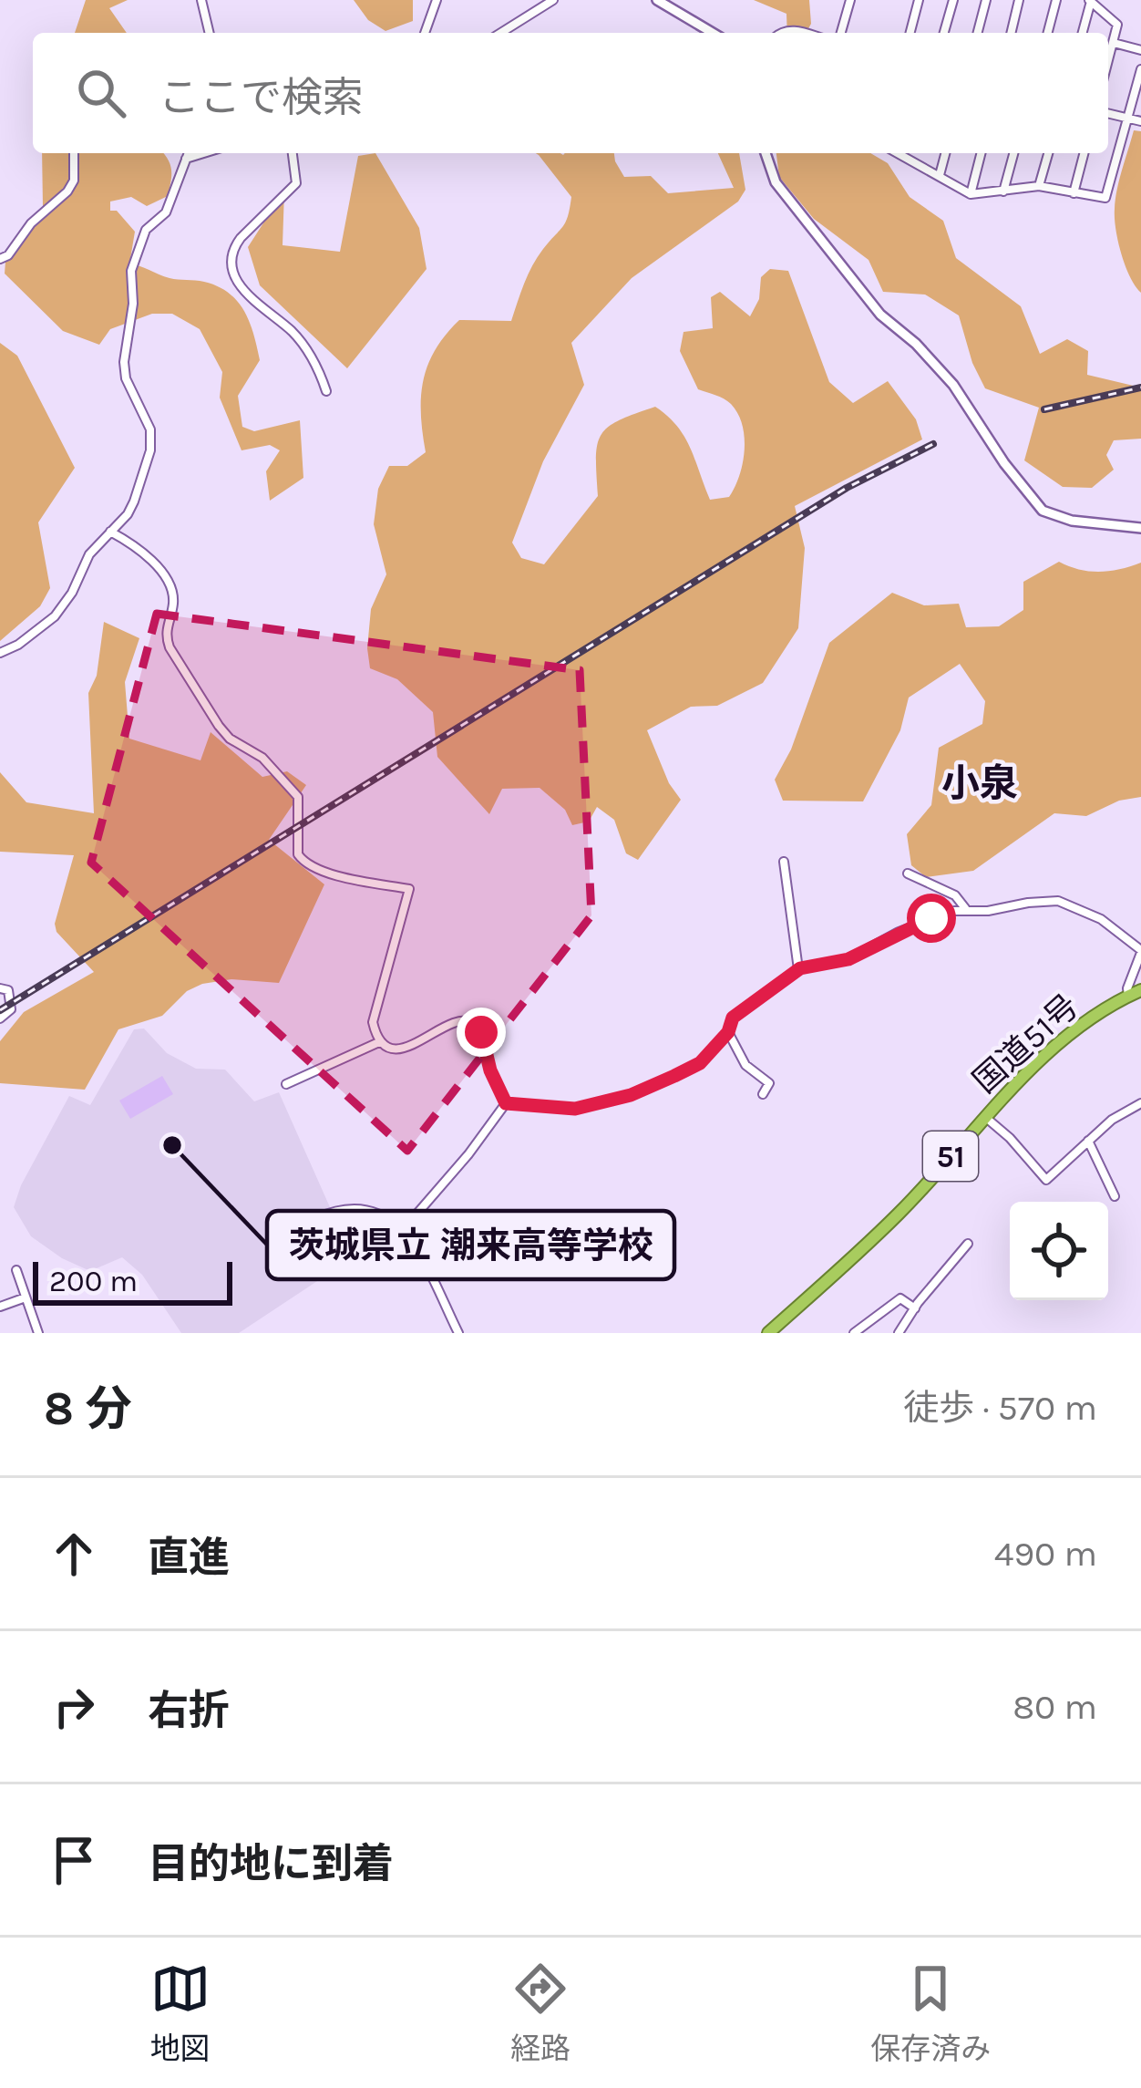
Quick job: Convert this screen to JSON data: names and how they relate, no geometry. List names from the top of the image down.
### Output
{
  "streets": {
    "highway": ["国道51号", "51"]
  },
  "districts": ["小泉"],
  "places": ["茨城県立 潮来高等学校"],
  "scale_bar": "200 m",
  "page": {
    "search": "ここで検索",
    "scale": "200 m",
    "heading": ["8 分", "徒歩 · 570 m"],
    "list": [
      ["直進", "490 m"],
      ["右折", "80 m"],
      "目的地に到着"
    ],
    "nav": ["地図", "経路", "保存済み"]
  }
}
